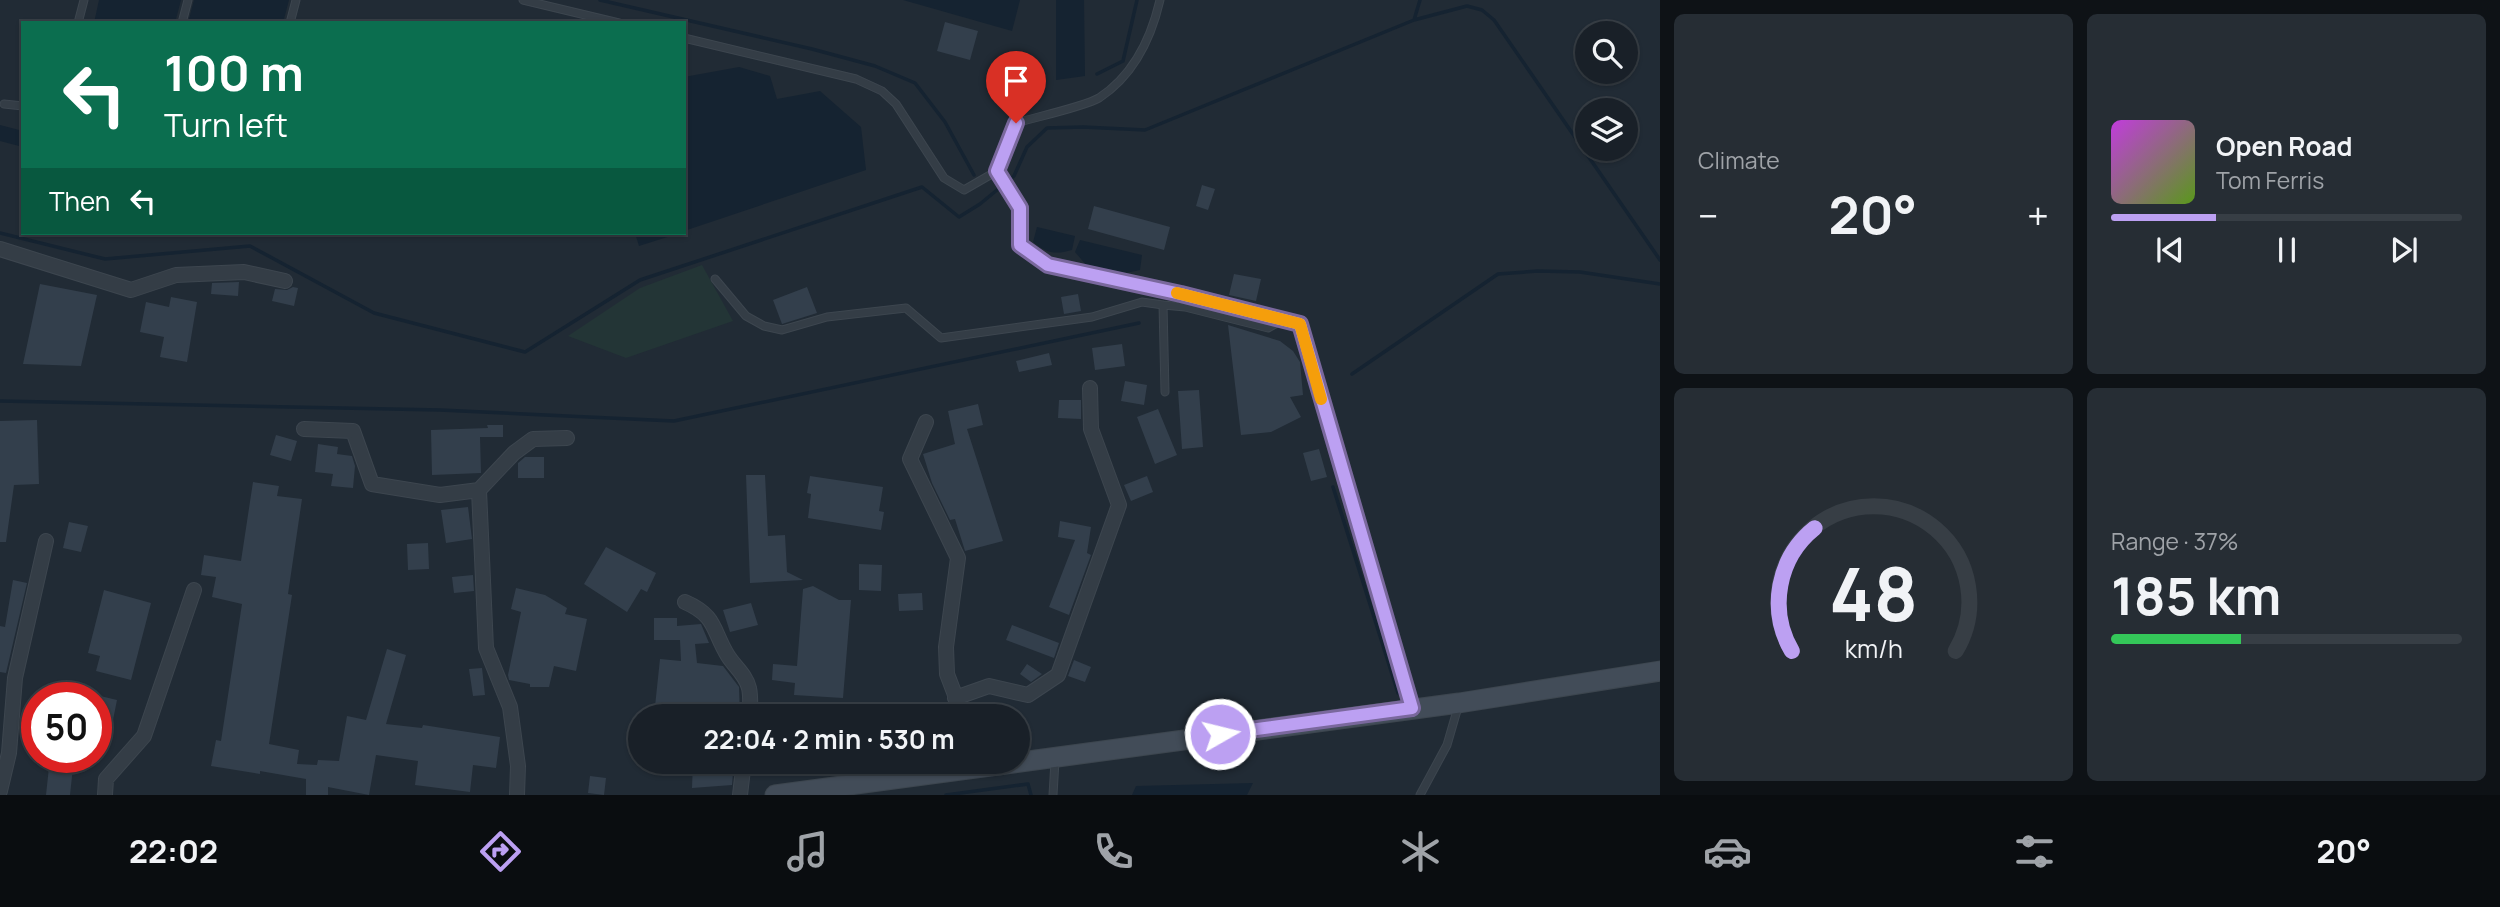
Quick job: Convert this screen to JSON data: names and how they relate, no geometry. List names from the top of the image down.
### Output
{
  "page": {
    "tile": [
      "Climate",
      ["Range · 37%", "185 km"]
    ],
    "turn": ["100 m", "Turn left"],
    "song": ["Open Road", "Tom Ferris"],
    "then": "Then",
    "heat": ["−", "20°", "+"],
    "limit": "50",
    "trip": "22:04 · 2 min · 530 m",
    "tabs": ["22:02", "20°"],
    "gauge": ["48", "km/h"]
  }
}
